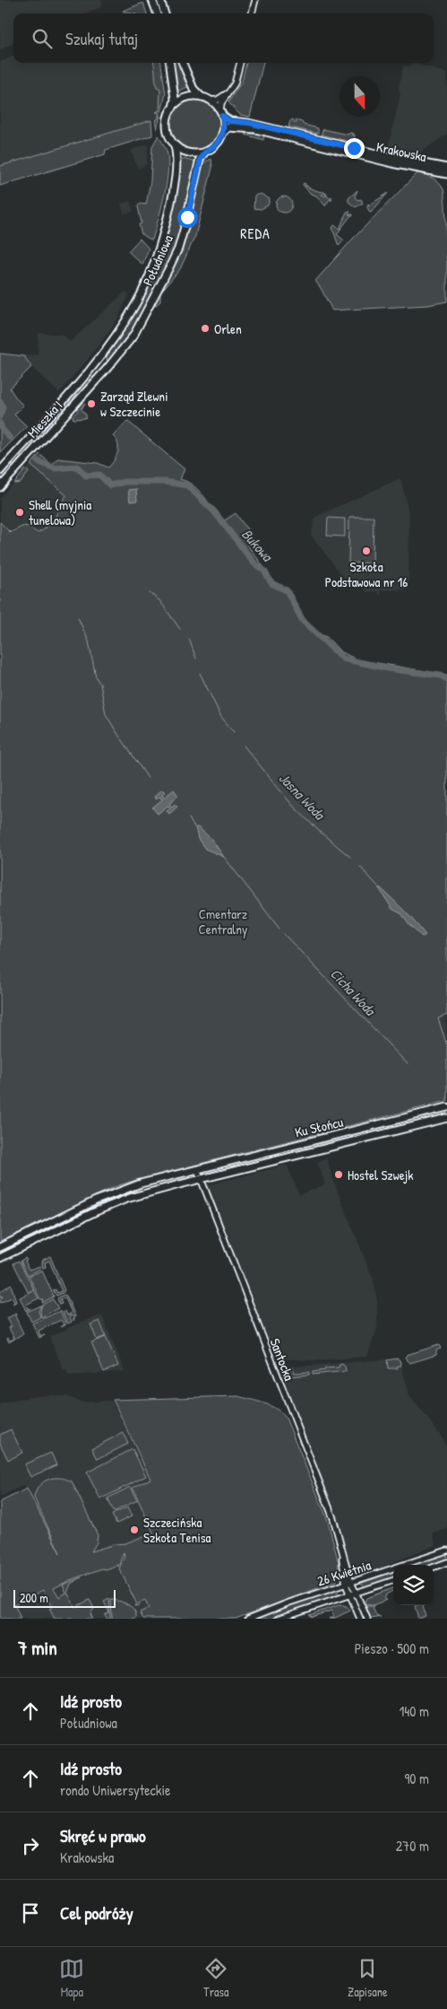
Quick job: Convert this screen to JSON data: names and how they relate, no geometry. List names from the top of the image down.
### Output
{
  "streets": {
    "main road": [
      "Krakowska",
      "Południowa",
      "Mieszka I",
      "Ku Słońcu"
    ],
    "street": ["Santocka", "26 Kwietnia"]
  },
  "crossings": [
    ["Krakowska", "Południowa"],
    ["Południowa", "Mieszka I"],
    ["Ku Słońcu", "Santocka"],
    ["Santocka", "26 Kwietnia"]
  ],
  "districts": ["REDA"],
  "water": ["Bukowa", "Jasna Woda", "Cicha Woda"],
  "parks": ["Cmentarz Centralny"],
  "places": [
    "Orlen",
    "Zarząd Zlewni w Szczecinie",
    "Shell (myjnia tunelowa)",
    "Szkoła Podstawowa nr 16",
    "Hostel Szwejk",
    "Szczecińska Szkoła Tenisa"
  ],
  "scale_bar": "200 m",
  "north": "bottom",
  "page": {
    "search": "Szukaj tutaj",
    "scale": "200 m",
    "heading": ["7 min", "Pieszo · 500 m"],
    "list": [
      ["Idź prosto", "Południowa", "140 m"],
      ["Idź prosto", "rondo Uniwersyteckie", "90 m"],
      ["Skręć w prawo", "Krakowska", "270 m"],
      "Cel podróży"
    ],
    "nav": ["Mapa", "Trasa", "Zapisane"]
  }
}
